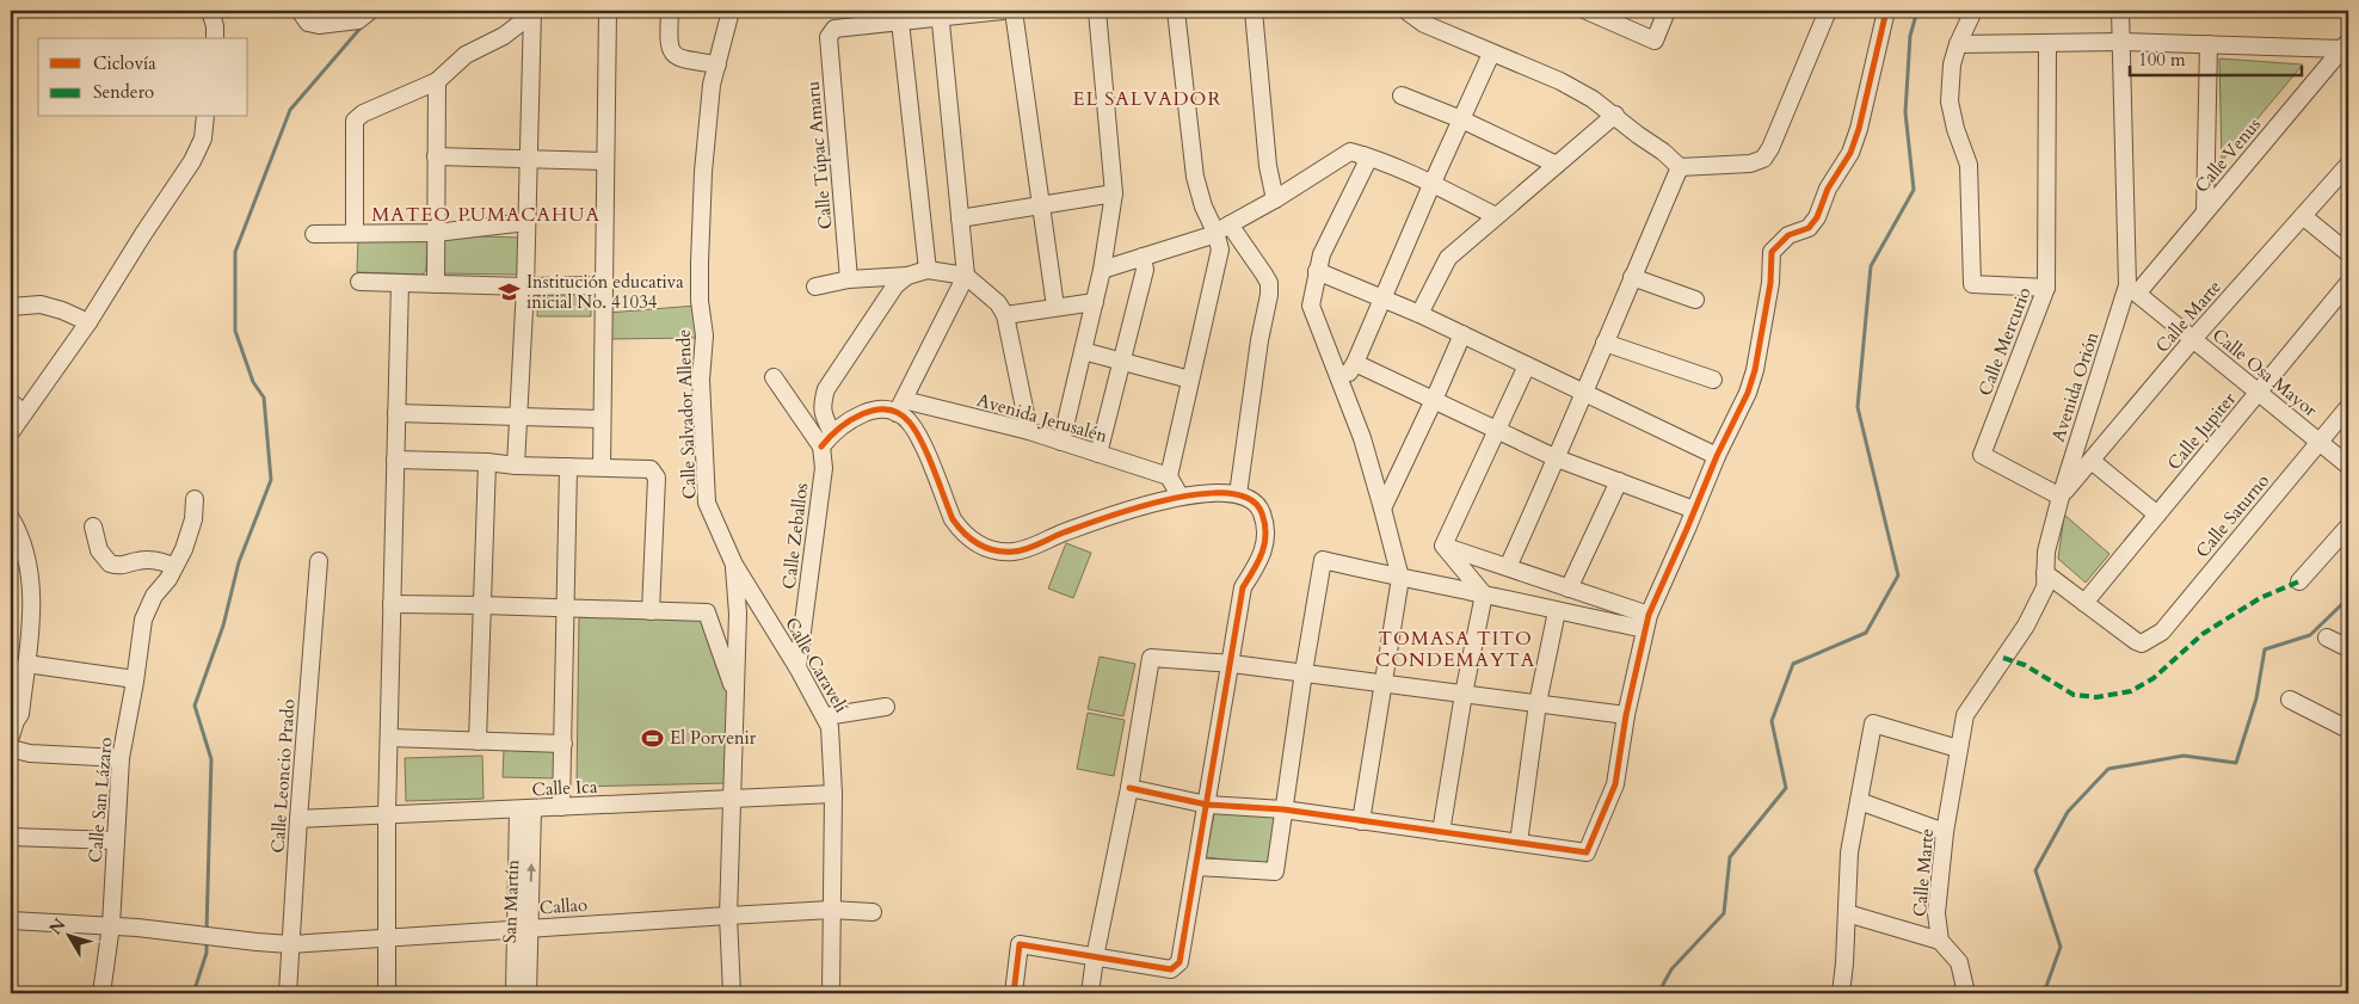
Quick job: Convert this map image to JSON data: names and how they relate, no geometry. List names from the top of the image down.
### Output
{
  "streets": {
    "street": [
      "Calle Túpac Amaru",
      "Calle Venus",
      "Calle Marte",
      "Calle Mercurio",
      "Calle Osa Mayor",
      "Avenida Orión",
      "Calle Salvador Allende",
      "Avenida Jerusalén",
      "Calle Jupiter",
      "Calle Saturno",
      "Calle Zeballos",
      "Calle Caravelí",
      "Calle Leoncio Prado",
      "Calle Ica",
      "Calle San Lázaro",
      "San Martín",
      "Callao"
    ]
  },
  "crossings": [
    ["Calle Venus", "Calle Osa Mayor"],
    ["Calle Venus", "Avenida Orión"],
    ["Calle Marte", "Calle Mercurio"],
    ["Calle Marte", "Calle Osa Mayor"],
    ["Calle Marte", "Avenida Orión"],
    ["Calle Mercurio", "Avenida Orión"],
    ["Calle Osa Mayor", "Avenida Orión"],
    ["Calle Osa Mayor", "Calle Jupiter"],
    ["Calle Osa Mayor", "Calle Saturno"],
    ["Calle Salvador Allende", "Calle Caravelí"],
    ["Avenida Jerusalén", "Calle Zeballos"],
    ["Calle Jupiter", "Calle Saturno"],
    ["Calle Zeballos", "Calle Caravelí"],
    ["Calle Caravelí", "Calle Ica"],
    ["Calle Caravelí", "Callao"],
    ["Calle Leoncio Prado", "Calle Ica"],
    ["Calle Leoncio Prado", "Callao"],
    ["Calle Ica", "San Martín"],
    ["Calle San Lázaro", "Callao"],
    ["San Martín", "Callao"]
  ],
  "districts": ["EL SALVADOR", "MATEO PUMACAHUA", "TOMASA TITO CONDEMAYTA"],
  "places": {
    "school or university": ["Institución educativa inicial No. 41034"],
    "sports": ["El Porvenir"]
  },
  "legend": ["Ciclovía", "Sendero"],
  "scale_bar": "100 m",
  "north": "top left"
}
